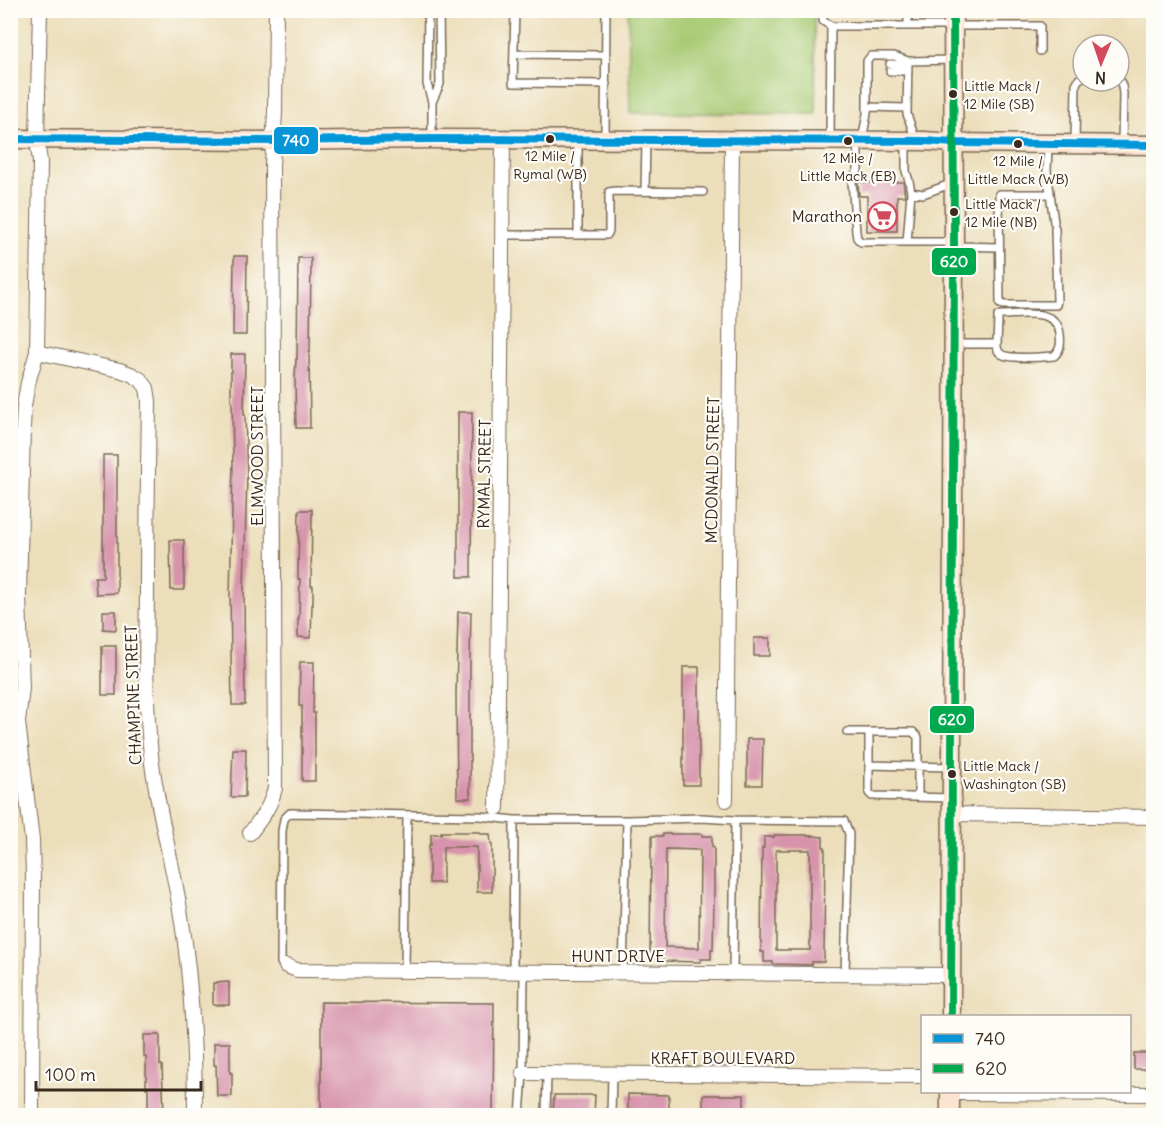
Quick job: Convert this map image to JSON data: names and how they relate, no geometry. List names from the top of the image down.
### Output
{
  "streets": {
    "street": [
      "ELMWOOD STREET",
      "MCDONALD STREET",
      "RYMAL STREET",
      "CHAMPINE STREET",
      "HUNT DRIVE",
      "KRAFT BOULEVARD"
    ]
  },
  "places": {
    "other": [
      "Little Mack / 12 Mile (SB)",
      "12 Mile / Rymal (WB)",
      "12 Mile / Little Mack (EB)",
      "12 Mile / Little Mack (WB)",
      "Little Mack / 12 Mile (NB)",
      "Little Mack / Washington (SB)"
    ],
    "supermarket": ["Marathon"]
  },
  "lines": ["transit line 620", "transit line 740"],
  "legend": ["740", "620"],
  "scale_bar": "100 m",
  "north": "bottom"
}
